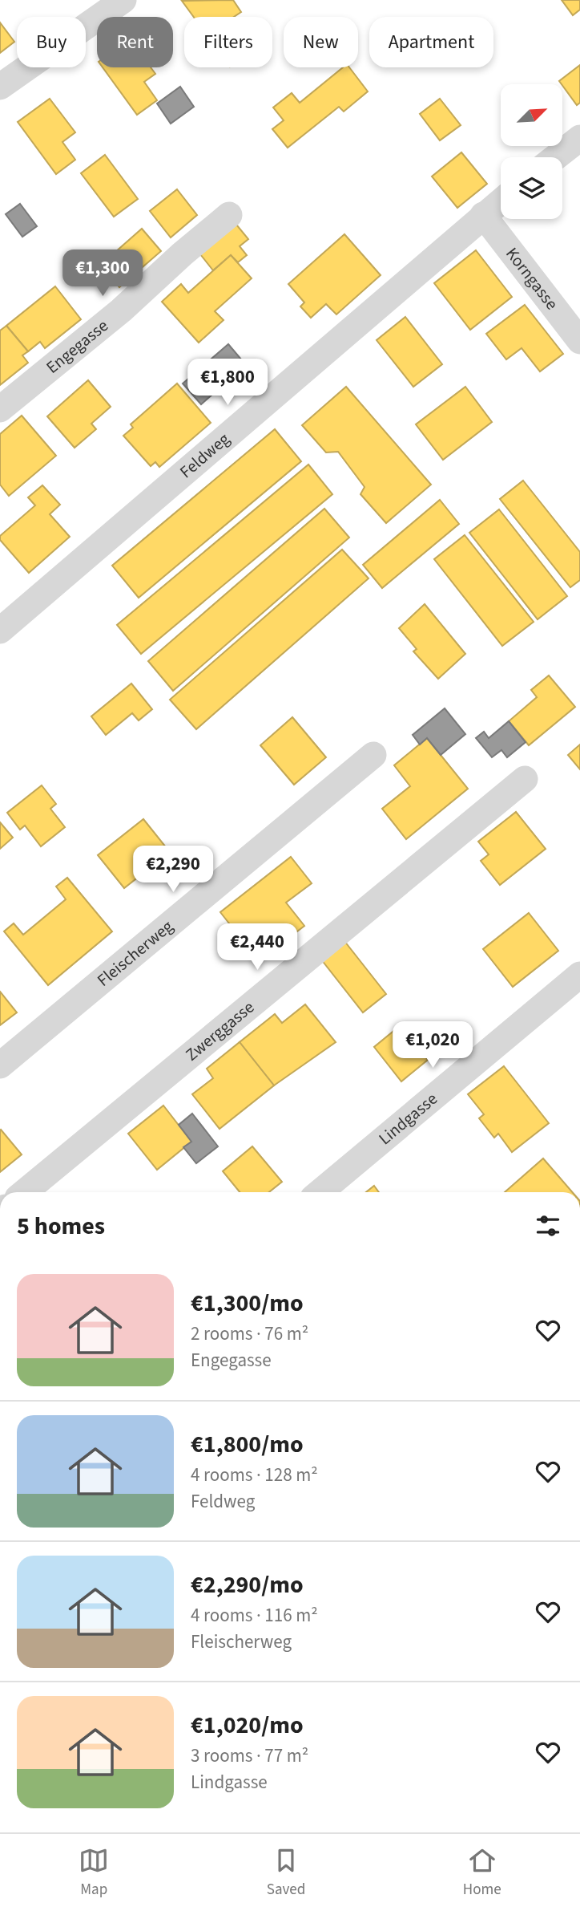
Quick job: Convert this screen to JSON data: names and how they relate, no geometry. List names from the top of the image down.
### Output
{
  "streets": {
    "street": [
      "Korngasse",
      "Engegasse",
      "Feldweg",
      "Fleischerweg",
      "Zwerggasse",
      "Lindgasse"
    ]
  },
  "crossings": [
    ["Korngasse", "Feldweg"]
  ],
  "north": "top right",
  "page": {
    "chip": [
      "Buy",
      "Rent",
      "Filters",
      "New",
      "Apartment"
    ],
    "price": [
      "€1,300",
      "€1,800",
      "€2,290",
      "€2,440",
      "€1,020"
    ],
    "heading": "5 homes",
    "list": [
      {
        "name": "€1,300/mo",
        "note": "2 rooms · 76 m² · Engegasse"
      },
      {
        "name": "€1,800/mo",
        "note": "4 rooms · 128 m² · Feldweg"
      },
      {
        "name": "€2,290/mo",
        "note": "4 rooms · 116 m² · Fleischerweg"
      },
      {
        "name": "€1,020/mo",
        "note": "3 rooms · 77 m² · Lindgasse"
      }
    ],
    "tabs": ["Map", "Saved", "Home"]
  }
}
